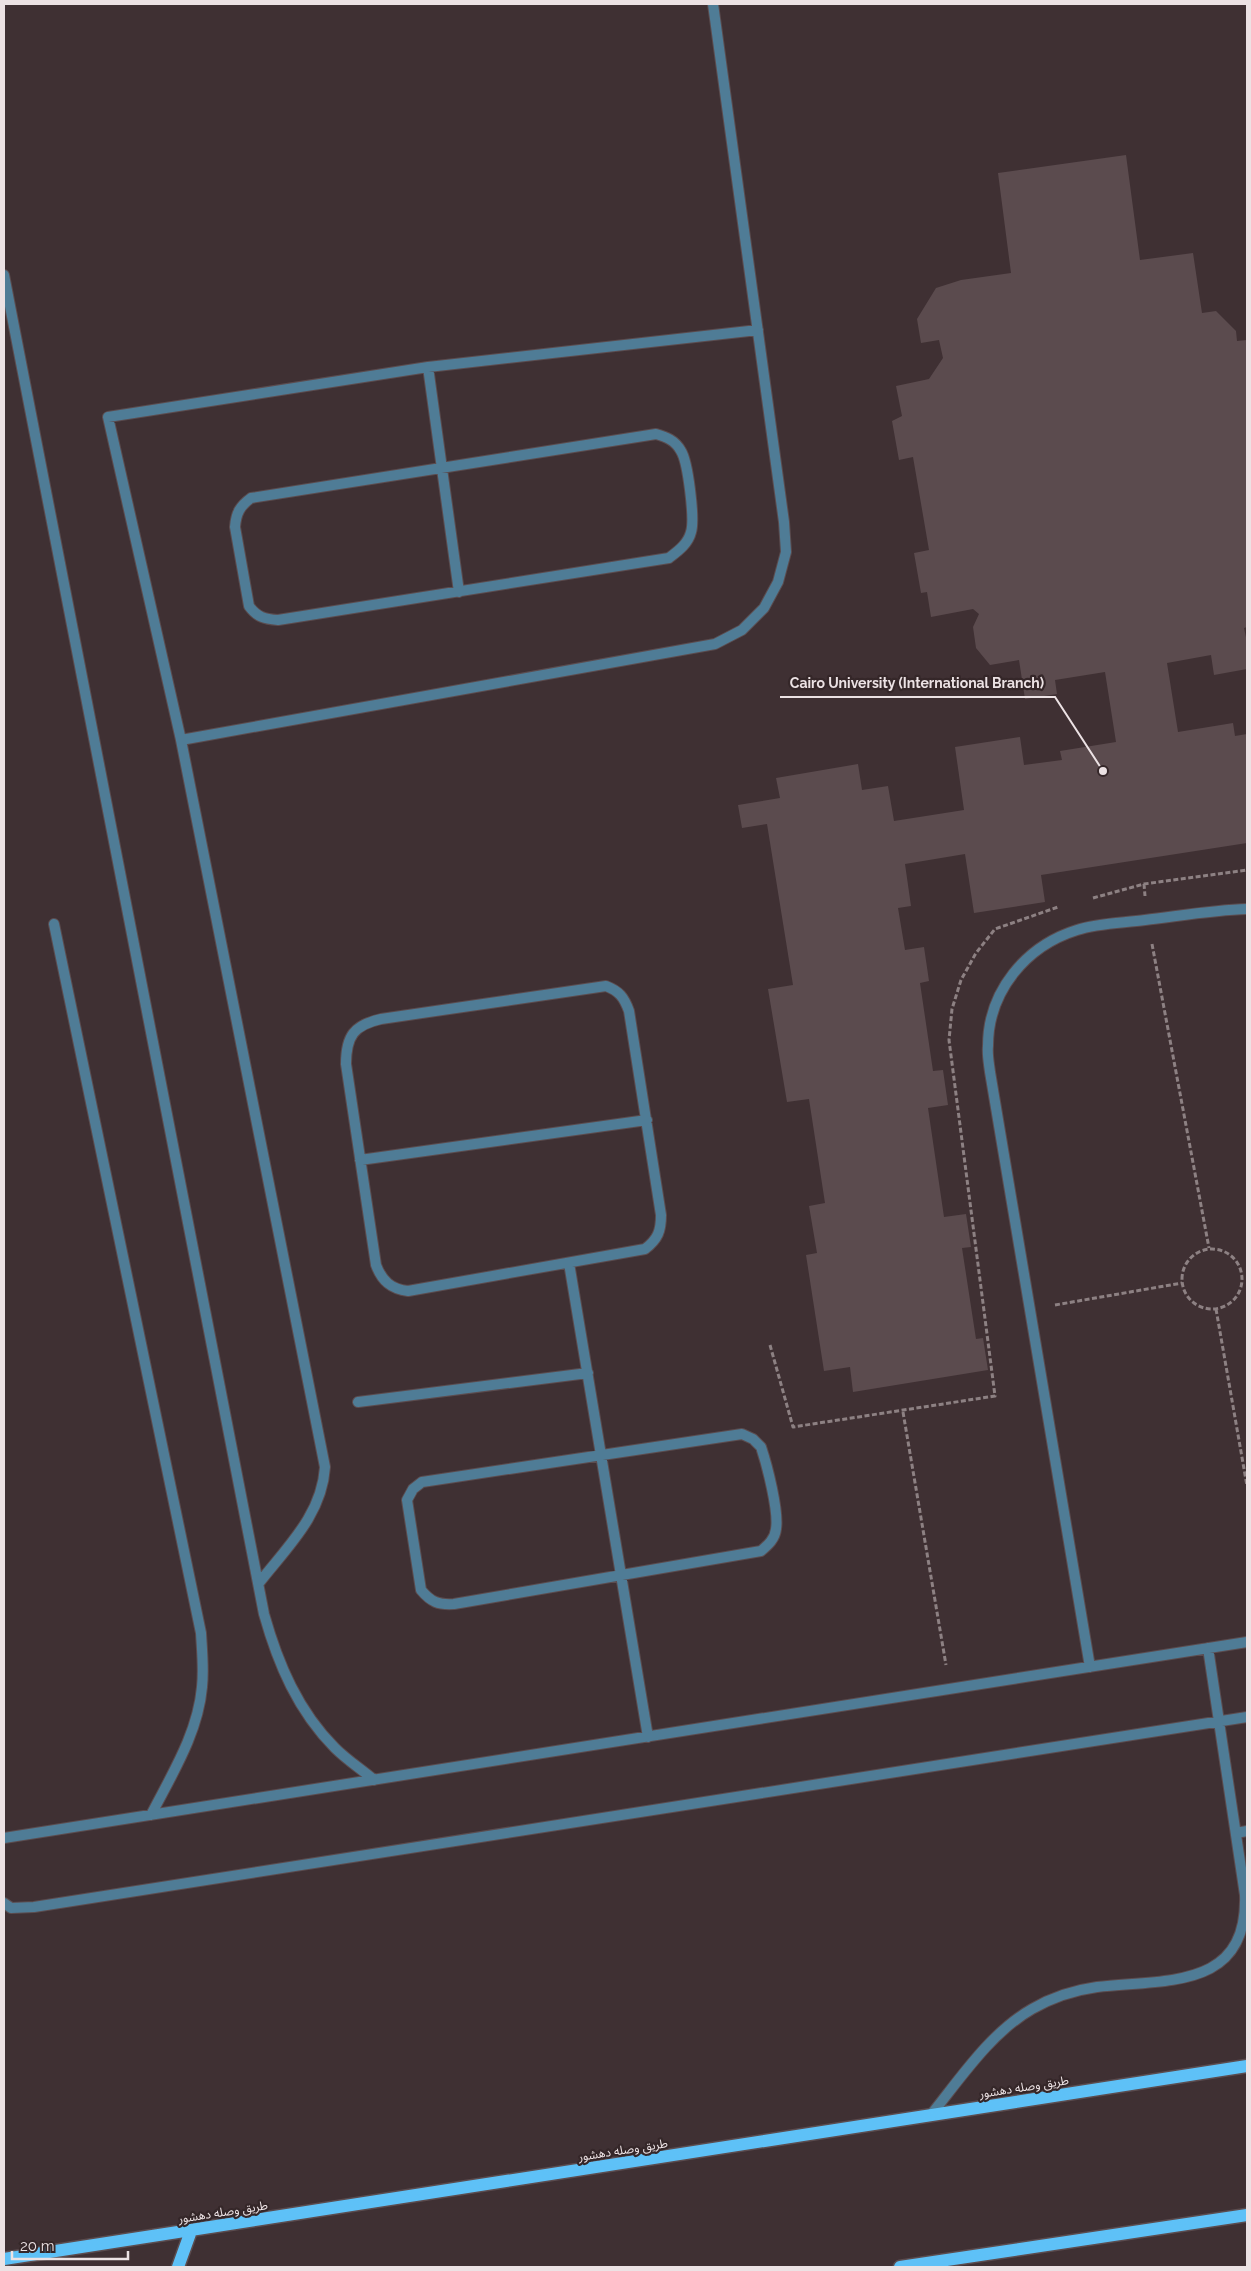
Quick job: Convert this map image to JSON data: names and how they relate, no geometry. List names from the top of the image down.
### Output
{
  "streets": {
    "main road": ["طريق وصله دهشور"]
  },
  "places": ["Cairo University (International Branch)"],
  "scale_bar": "20 m"
}
